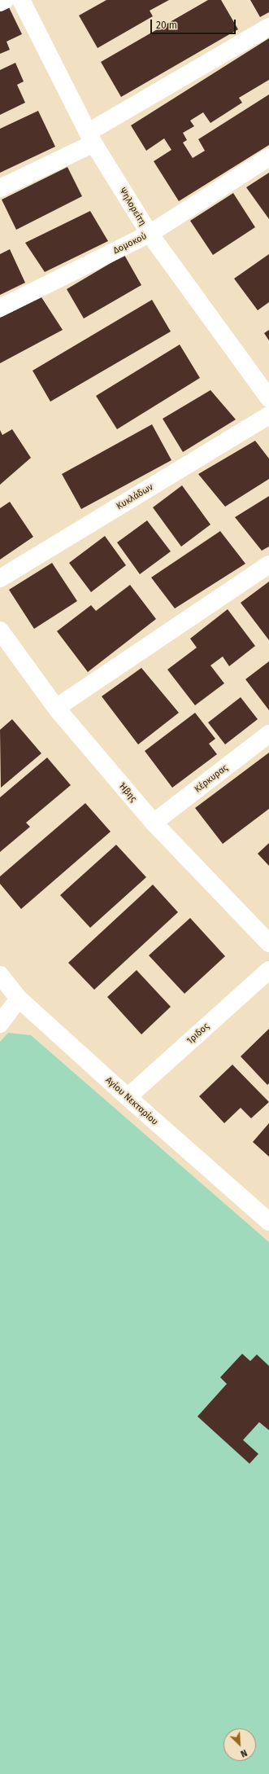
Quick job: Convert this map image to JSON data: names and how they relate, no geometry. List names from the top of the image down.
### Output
{
  "streets": {
    "street": [
      "Ψηλορείτη",
      "Δομοκού",
      "Κυκλάδων",
      "Κέρκυρας",
      "Ήβης",
      "Ίριδος",
      "Αγίου Νεκταρίου"
    ]
  },
  "crossings": [
    ["Ψηλορείτη", "Δομοκού"],
    ["Κέρκυρας", "Ήβης"],
    ["Ίριδος", "Αγίου Νεκταρίου"]
  ],
  "scale_bar": "20 m",
  "north": "bottom right"
}
